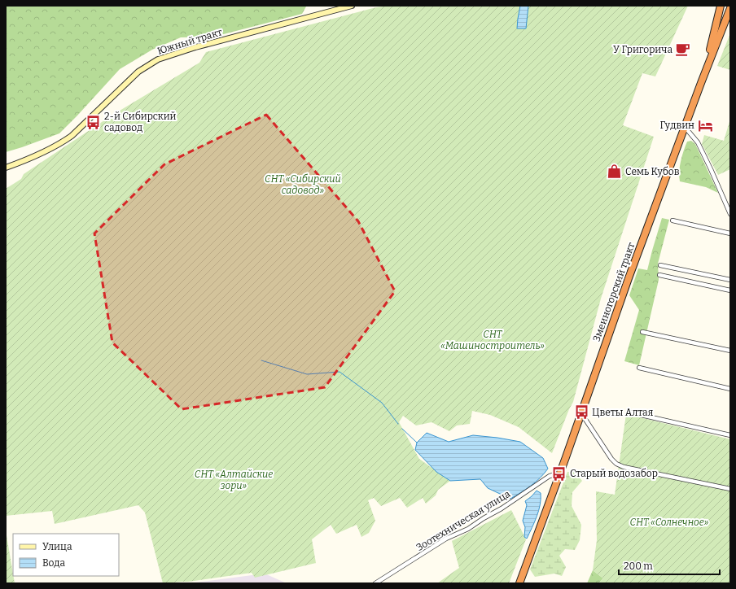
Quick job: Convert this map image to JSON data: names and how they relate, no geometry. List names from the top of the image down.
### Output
{
  "streets": {
    "highway": ["Змеиногорский тракт"],
    "main road": ["Южный тракт"],
    "street": ["Зоотехническая улица"]
  },
  "crossings": [
    ["Змеиногорский тракт", "Зоотехническая улица"]
  ],
  "parks": [
    "СНТ «Сибирский садовод»",
    "СНТ «Машиностроитель»",
    "СНТ «Алтайские зори»",
    "СНТ «Солнечное»"
  ],
  "places": {
    "cafe": ["У Григорича"],
    "bus stop": ["2-й Сибирский садовод", "Цветы Алтая", "Старый водозабор"],
    "hotel": ["Гудвин"],
    "shop": ["Семь Кубов"]
  },
  "legend": ["Улица", "Вода"],
  "scale_bar": "200 m"
}
